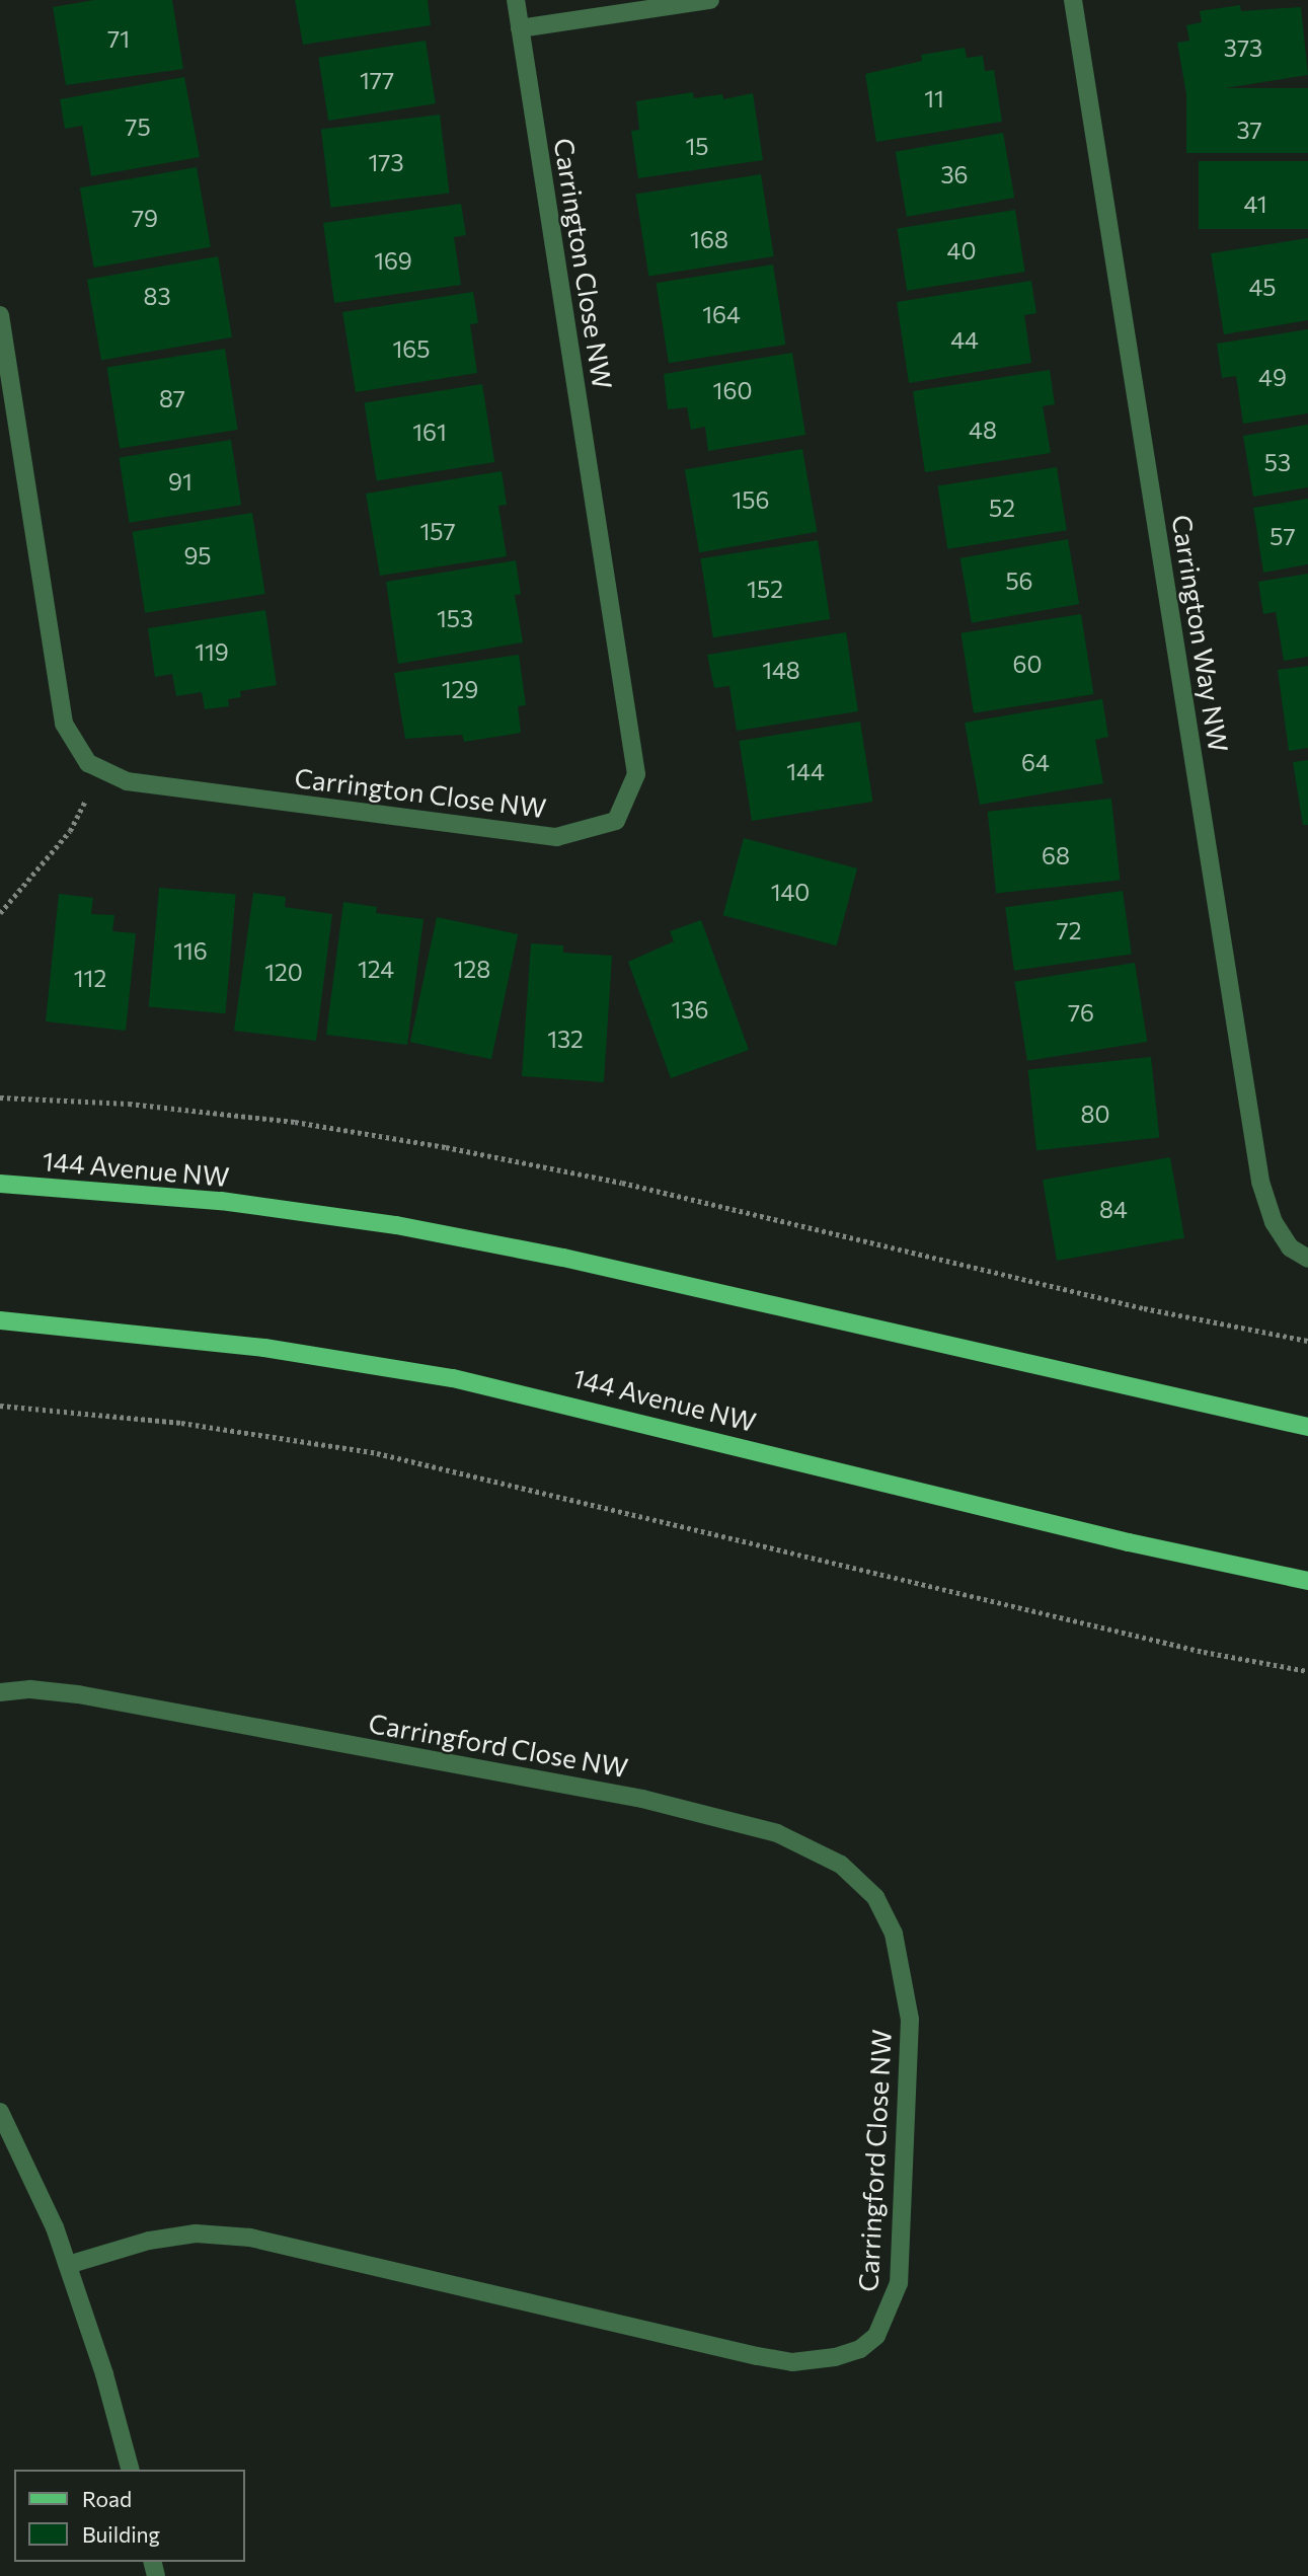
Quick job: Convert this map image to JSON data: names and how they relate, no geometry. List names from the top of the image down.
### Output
{
  "streets": {
    "main road": ["144 Avenue NW"],
    "street": ["Carrington Close NW", "Carrington Way NW", "Carringford Close NW"]
  },
  "house_numbers": [
    "71",
    "373",
    "177",
    "11",
    "75",
    "37",
    "15",
    "173",
    "36",
    "41",
    "79",
    "168",
    "40",
    "169",
    "45",
    "83",
    "164",
    "44",
    "165",
    "49",
    "160",
    "87",
    "48",
    "161",
    "53",
    "91",
    "156",
    "52",
    "157",
    "57",
    "95",
    "56",
    "152",
    "153",
    "119",
    "60",
    "148",
    "129",
    "64",
    "144",
    "68",
    "140",
    "72",
    "116",
    "124",
    "128",
    "120",
    "112",
    "136",
    "76",
    "132",
    "80",
    "84"
  ],
  "legend": ["Road", "Building"]
}
